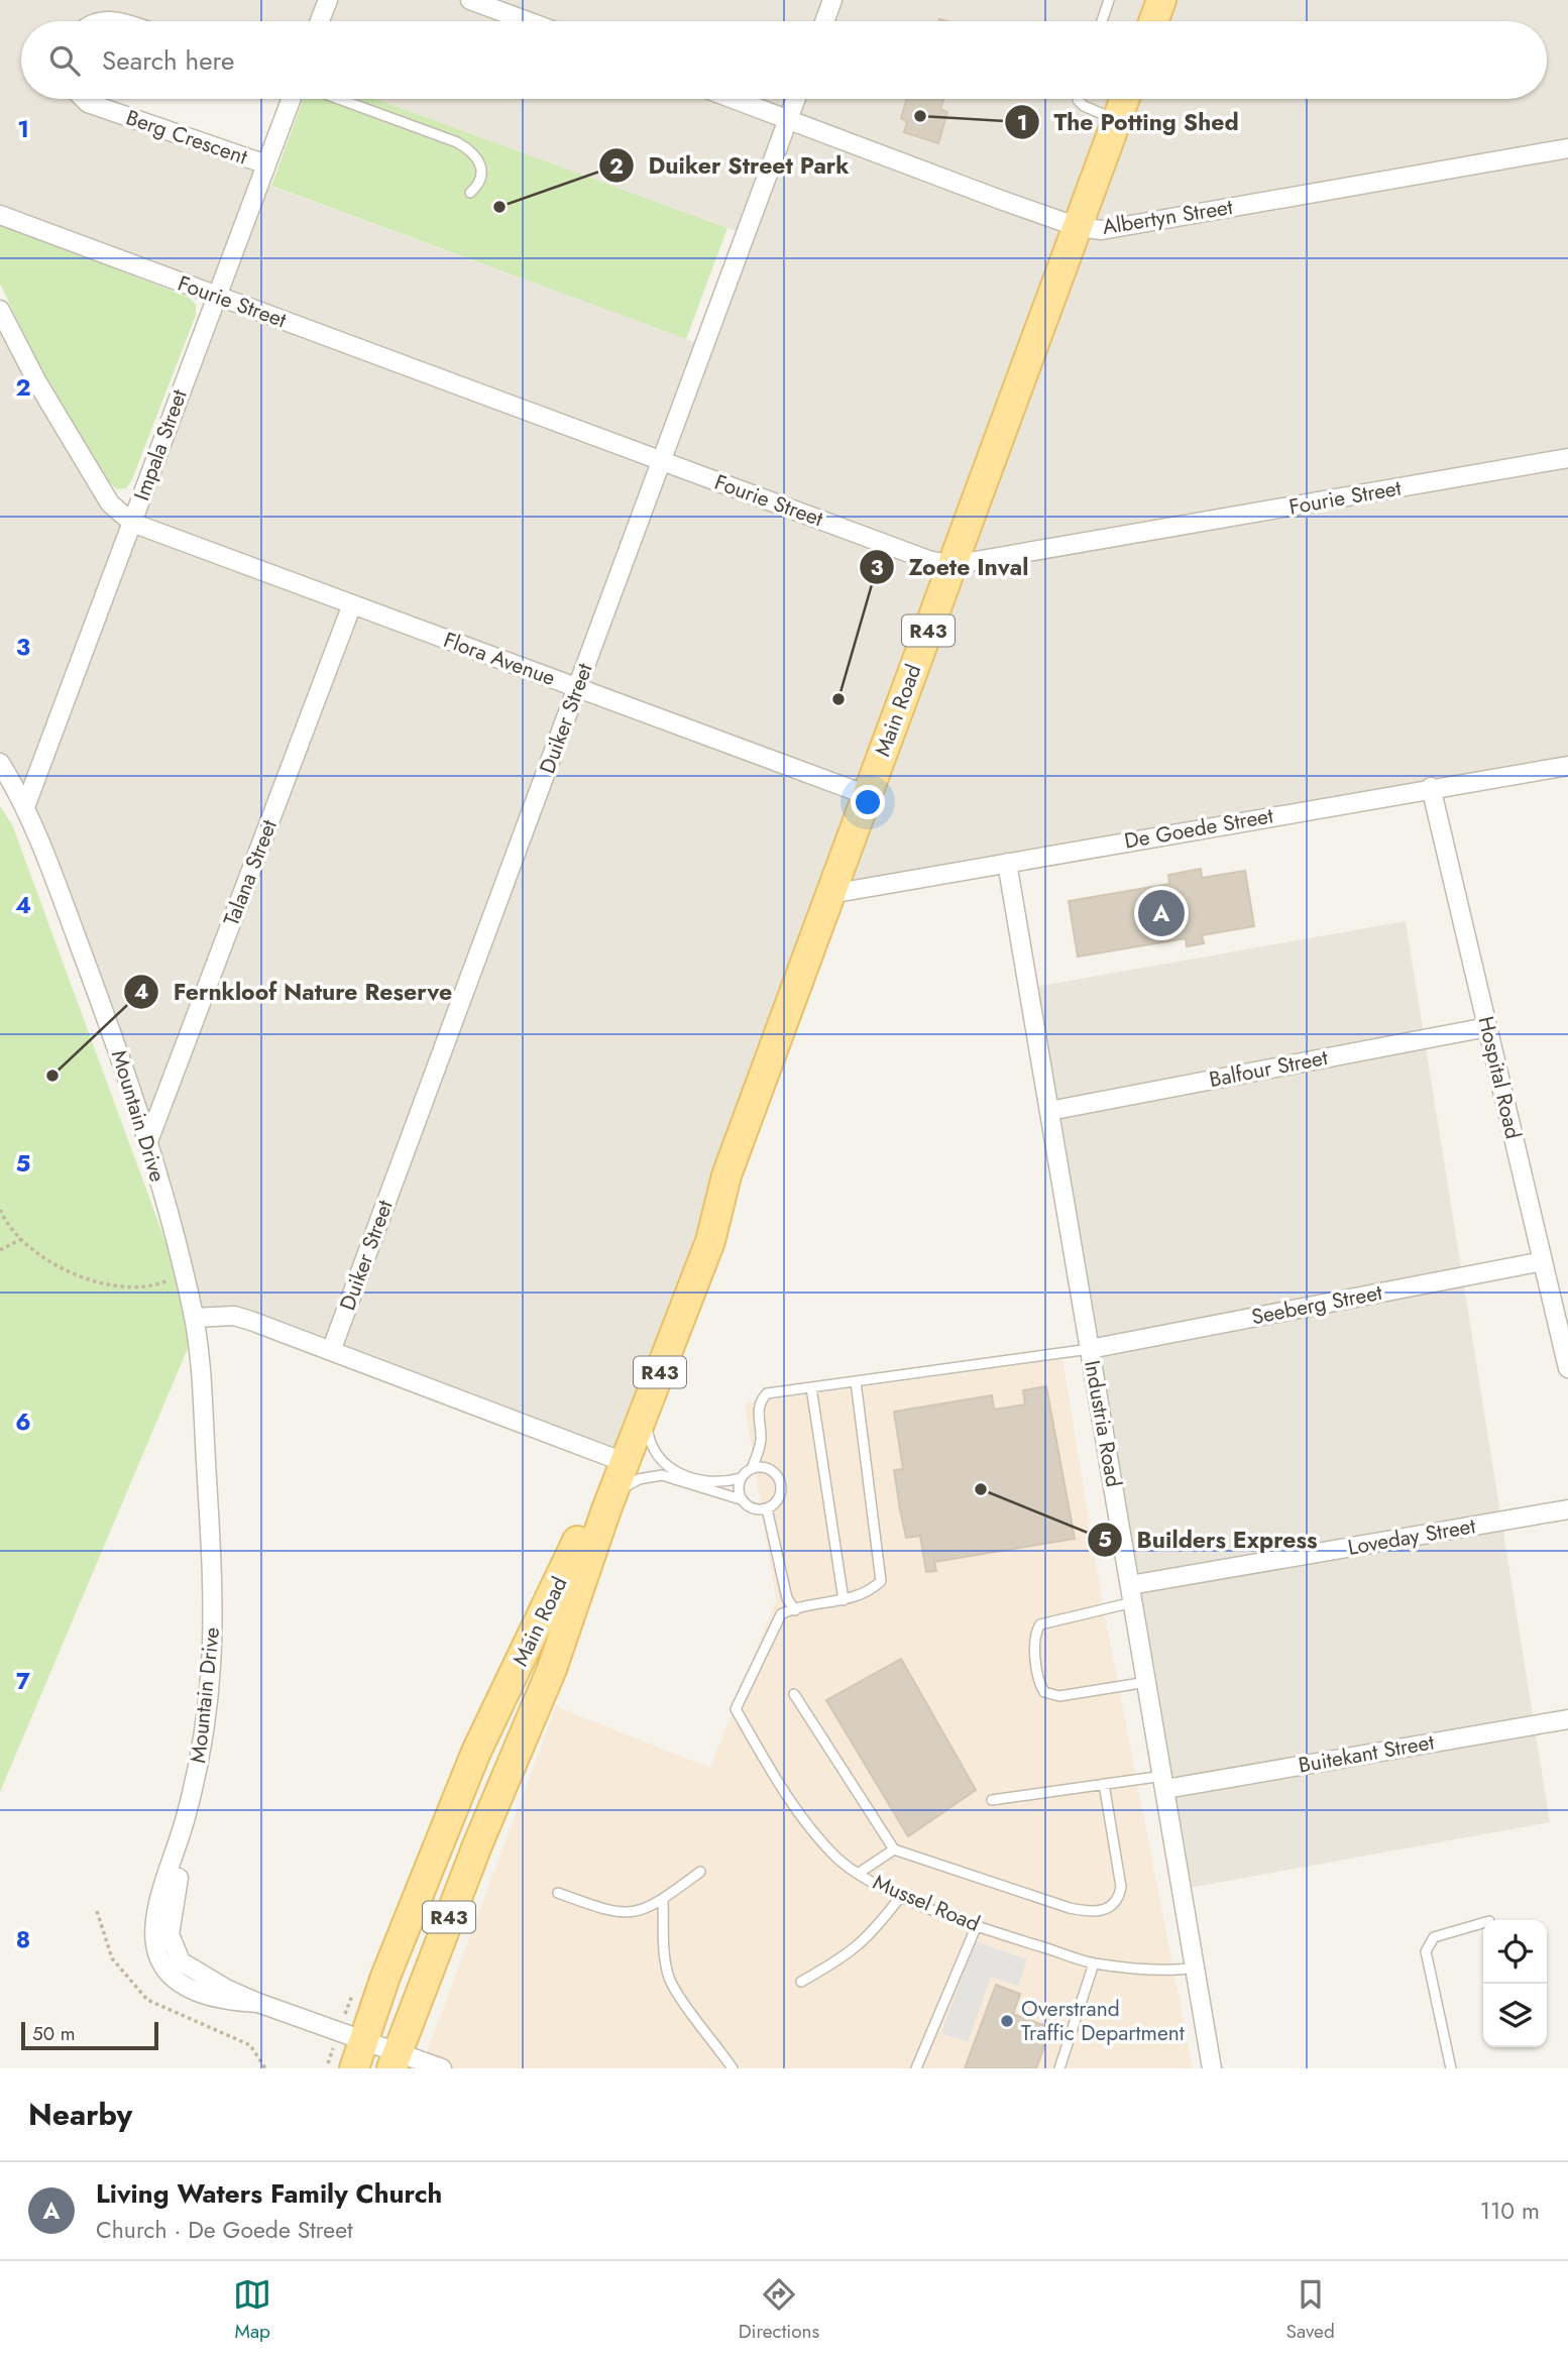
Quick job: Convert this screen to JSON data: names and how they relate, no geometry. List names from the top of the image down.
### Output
{
  "streets": {
    "main road": ["R43", "Main Road"],
    "street": [
      "Berg Crescent",
      "Albertyn Street",
      "Fourie Street",
      "Impala Street",
      "Flora Avenue",
      "Duiker Street",
      "De Goede Street",
      "Talana Street",
      "Balfour Street",
      "Hospital Road",
      "Mountain Drive",
      "Seeberg Street",
      "Industria Road",
      "Loveday Street",
      "Buitekant Street"
    ],
    "lane": ["Mussel Road"]
  },
  "crossings": [
    ["Berg Crescent", "Impala Street"],
    ["Albertyn Street", "Main Road"],
    ["Albertyn Street", "Duiker Street"],
    ["Fourie Street", "Impala Street"],
    ["Fourie Street", "Main Road"],
    ["Fourie Street", "Duiker Street"],
    ["Impala Street", "Flora Avenue"],
    ["Impala Street", "Mountain Drive"],
    ["Flora Avenue", "Main Road"],
    ["Flora Avenue", "Duiker Street"],
    ["Flora Avenue", "Talana Street"],
    ["Main Road", "De Goede Street"],
    ["Main Road", "Mountain Drive"],
    ["De Goede Street", "Hospital Road"],
    ["De Goede Street", "Industria Road"],
    ["Talana Street", "Mountain Drive"],
    ["Balfour Street", "Hospital Road"],
    ["Balfour Street", "Industria Road"],
    ["Hospital Road", "Seeberg Street"],
    ["Seeberg Street", "Industria Road"],
    ["Industria Road", "Loveday Street"],
    ["Industria Road", "Buitekant Street"],
    ["Industria Road", "Mussel Road"]
  ],
  "places": [
    "The Potting Shed",
    "Duiker Street Park",
    "Zoete Inval",
    "Fernkloof Nature Reserve",
    "Builders Express",
    "Overstrand Traffic Department"
  ],
  "scale_bar": "50 m",
  "page": {
    "search": "Search here",
    "pins": "A",
    "scale": "50 m",
    "heading": "Nearby",
    "list": [
      {
        "mark": "A",
        "name": "Living Waters Family Church",
        "note": "Church · De Goede Street",
        "value": "110 m"
      }
    ],
    "nav": ["Map", "Directions", "Saved"]
  },
  "grid": {
    "rows": [
      "1",
      "2",
      "3",
      "4",
      "5",
      "6",
      "7",
      "8"
    ]
  }
}
